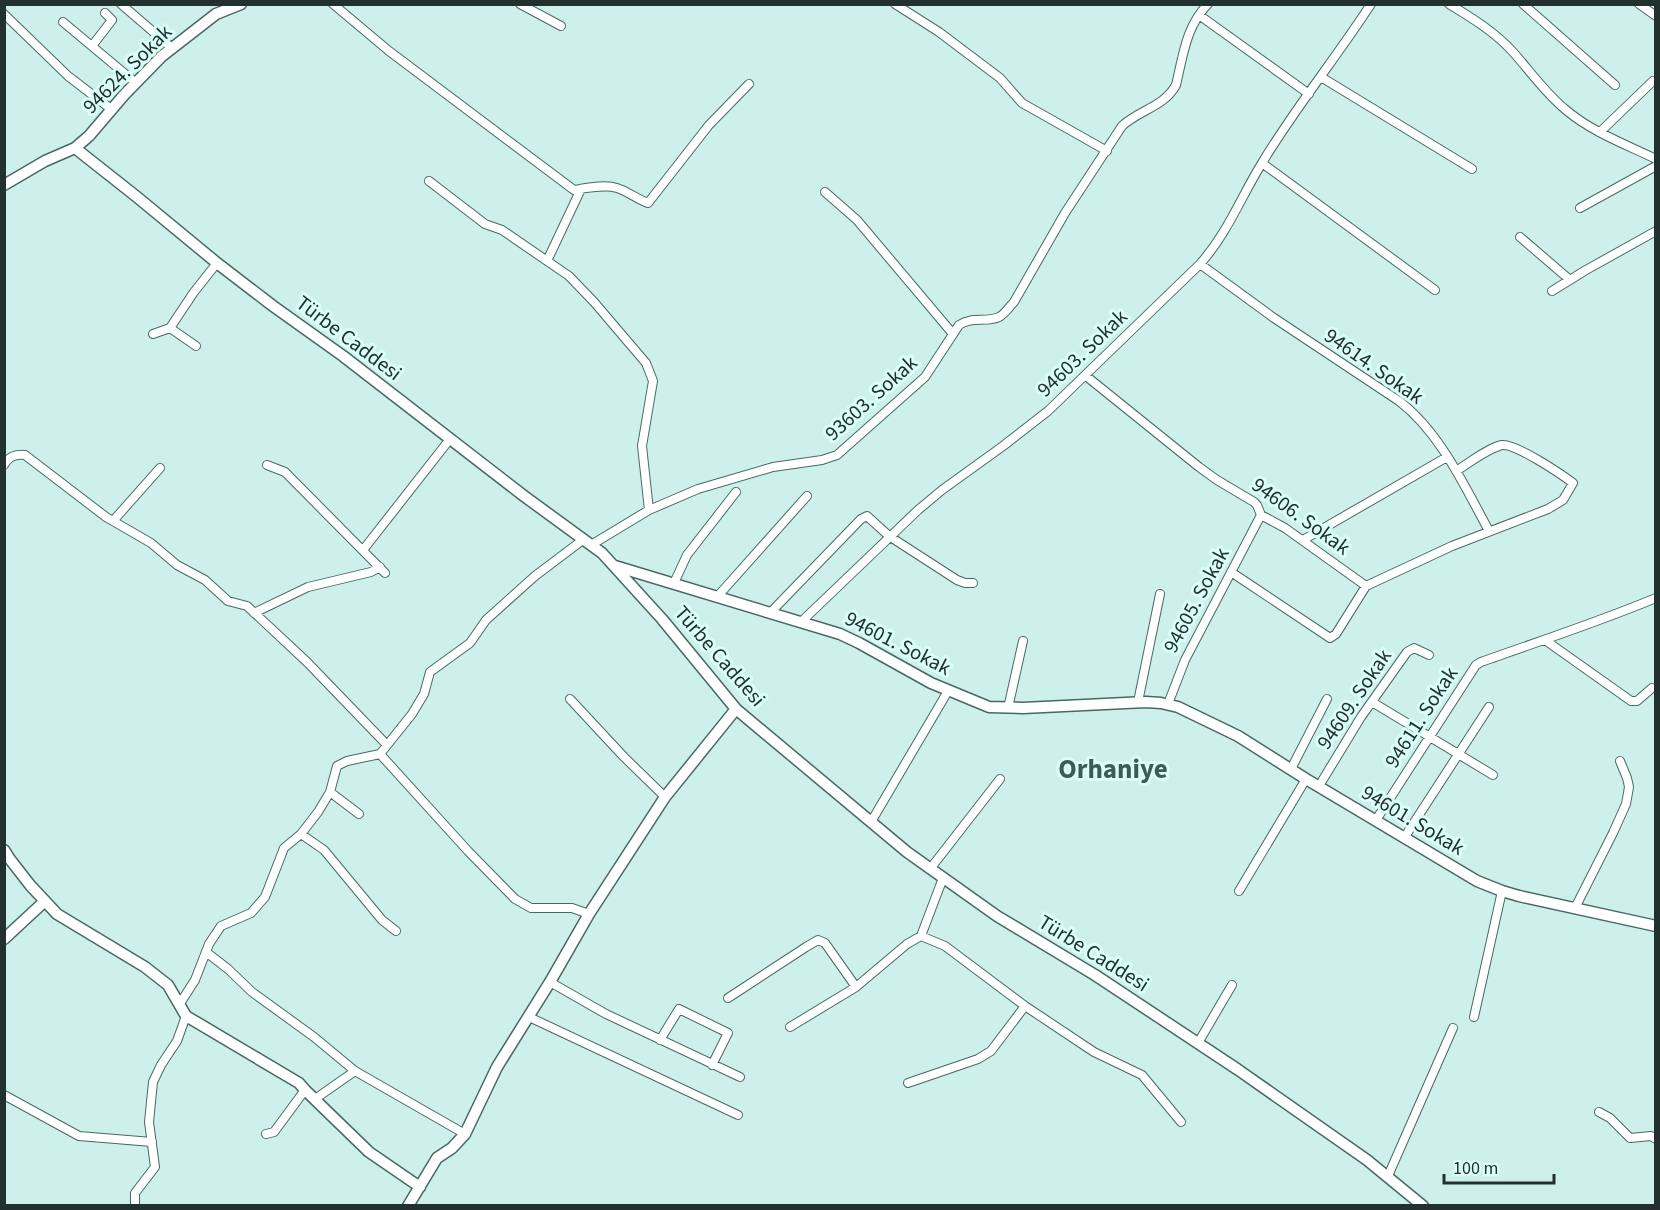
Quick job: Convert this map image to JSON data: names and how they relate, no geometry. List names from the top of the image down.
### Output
{
  "streets": {
    "street": [
      "94624. Sokak",
      "Türbe Caddesi",
      "94603. Sokak",
      "94614. Sokak",
      "93603. Sokak",
      "94606. Sokak",
      "94605. Sokak",
      "94601. Sokak",
      "94609. Sokak",
      "94611. Sokak"
    ]
  },
  "crossings": [
    ["94624. Sokak", "Türbe Caddesi"],
    ["Türbe Caddesi", "93603. Sokak"],
    ["Türbe Caddesi", "94601. Sokak"],
    ["94603. Sokak", "94614. Sokak"],
    ["94603. Sokak", "94606. Sokak"],
    ["94603. Sokak", "94601. Sokak"],
    ["94606. Sokak", "94605. Sokak"],
    ["94605. Sokak", "94601. Sokak"],
    ["94601. Sokak", "94609. Sokak"],
    ["94601. Sokak", "94611. Sokak"]
  ],
  "districts": ["Orhaniye"],
  "scale_bar": "100 m"
}
